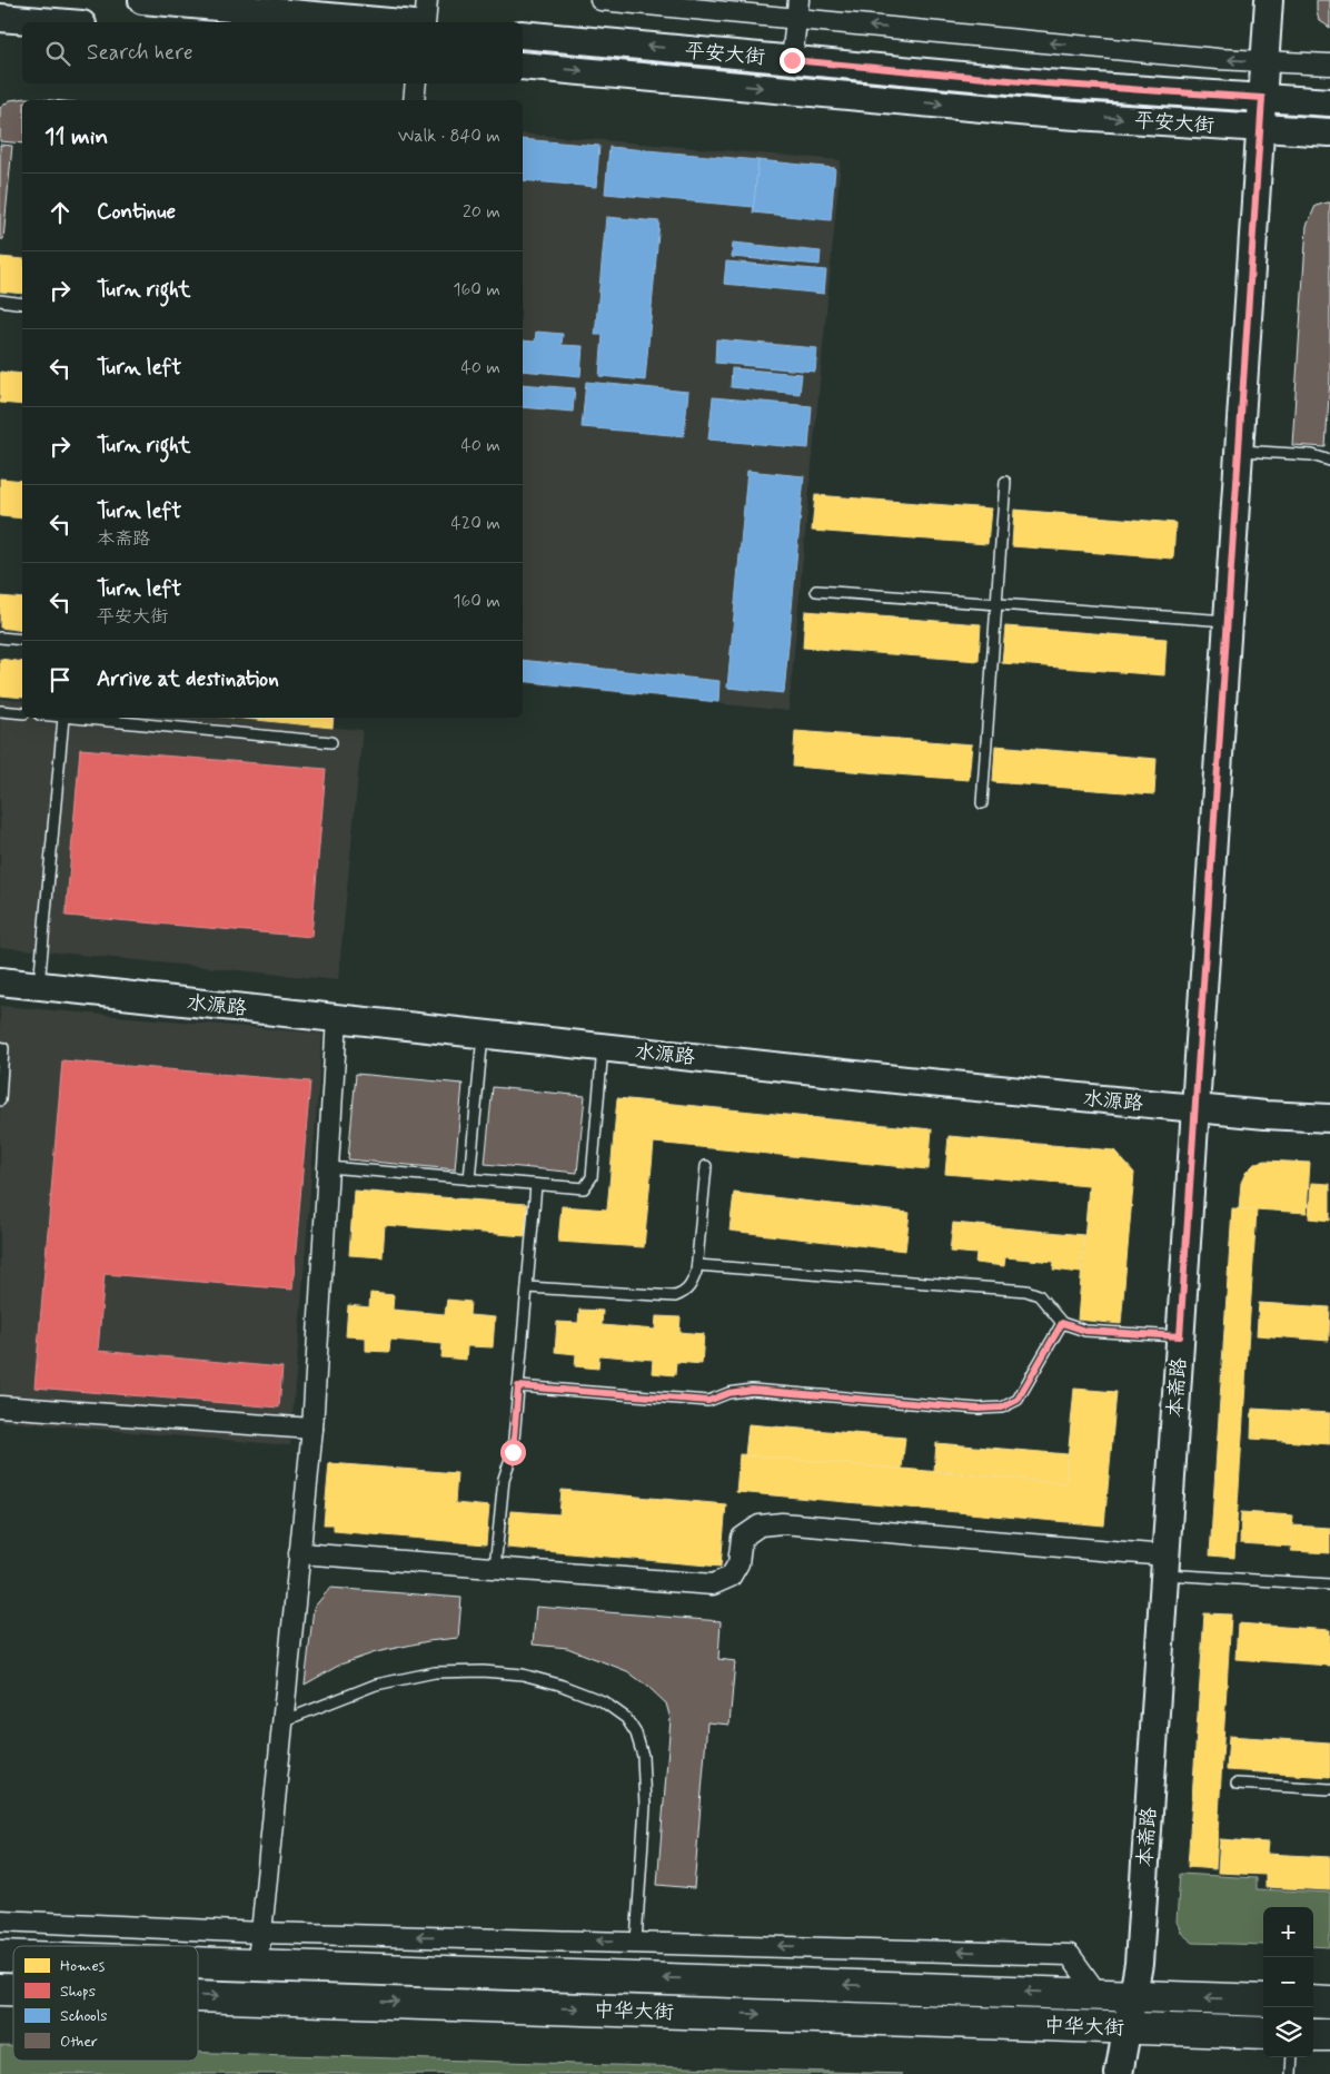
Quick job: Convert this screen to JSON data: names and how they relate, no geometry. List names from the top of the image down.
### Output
{
  "streets": {
    "main road": ["中华大街"],
    "street": ["平安大街", "水源路", "本斋路"]
  },
  "crossings": [
    ["平安大街", "本斋路"],
    ["水源路", "本斋路"],
    ["本斋路", "中华大街"]
  ],
  "legend": [
    "Homes",
    "Shops",
    "Schools",
    "Other"
  ],
  "page": {
    "search": "Search here",
    "heading": ["11 min", "Walk · 840 m"],
    "list": [
      ["Continue", "20 m"],
      ["Turn right", "160 m"],
      ["Turn left", "40 m"],
      ["Turn right", "40 m"],
      ["Turn left", "本斋路", "420 m"],
      ["Turn left", "平安大街", "160 m"],
      "Arrive at destination"
    ],
    "map_buttons": ["+", "−"]
  }
}
